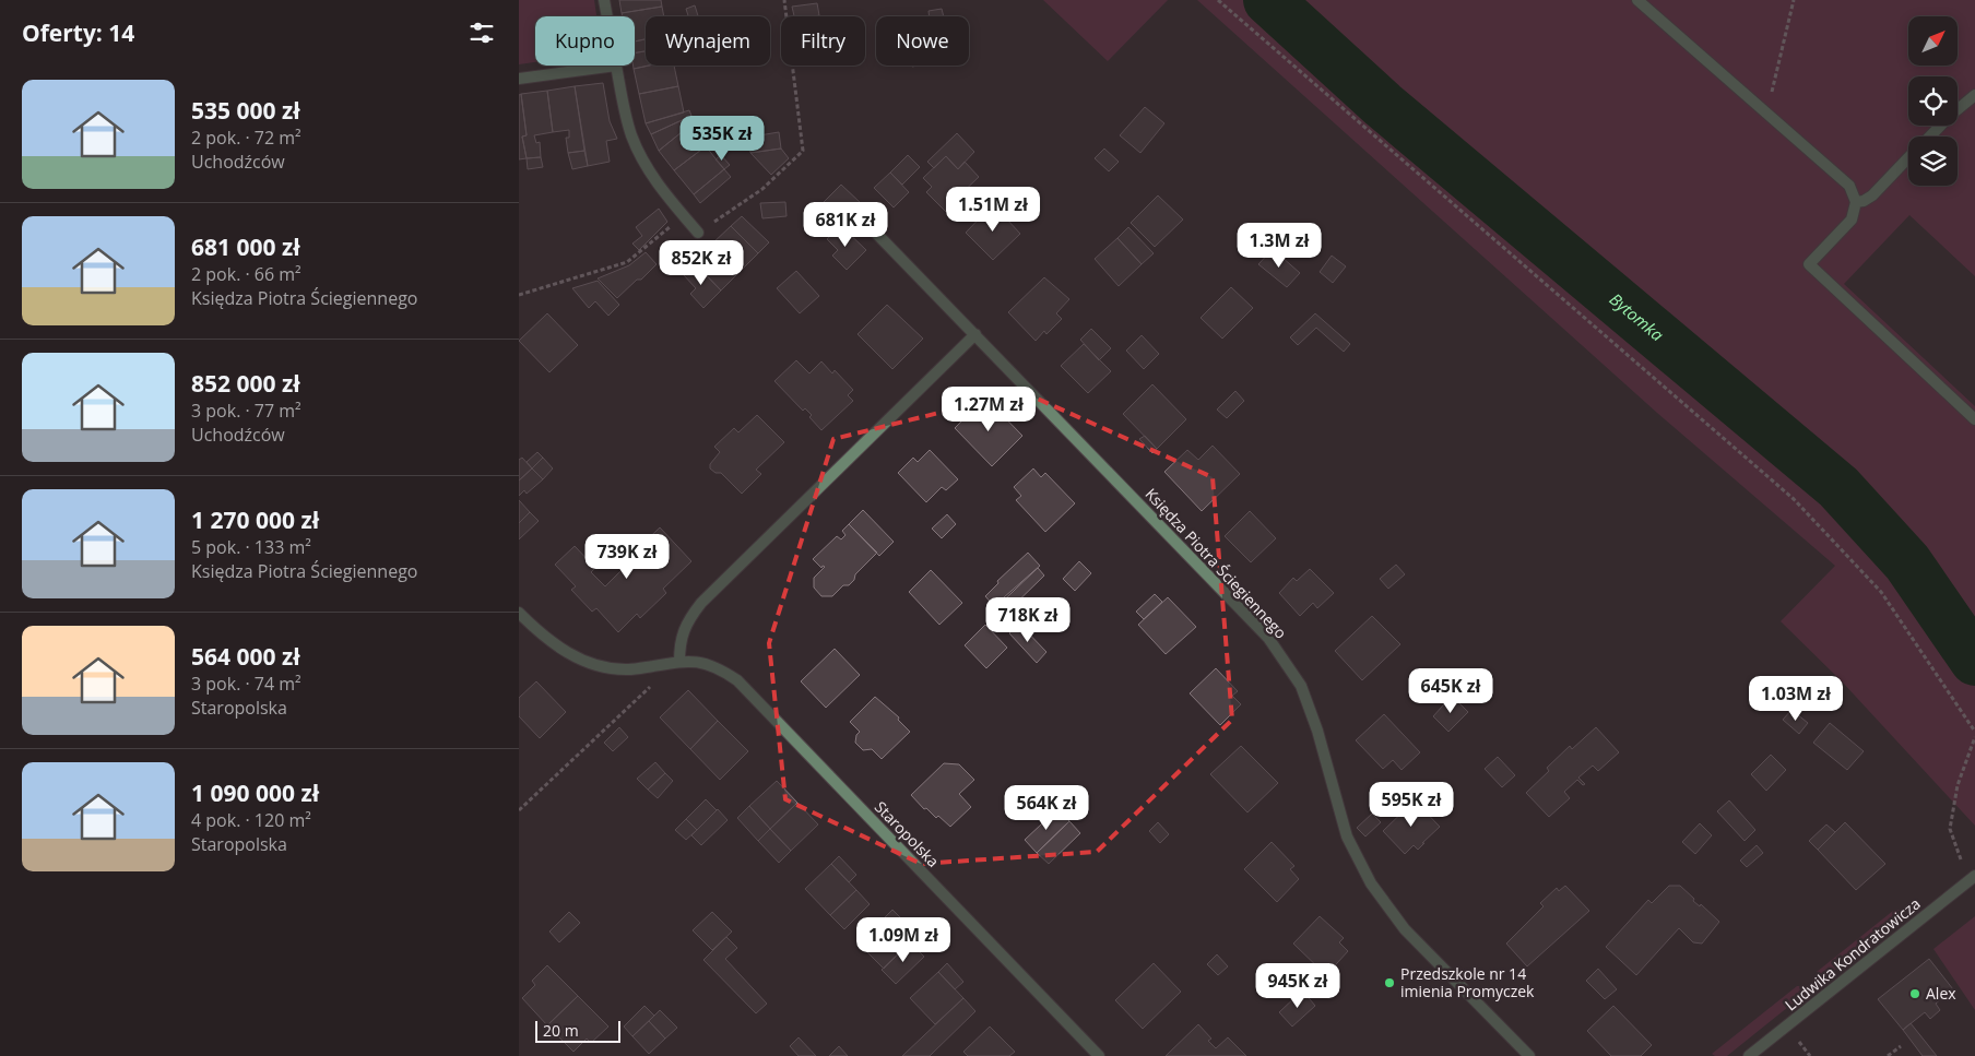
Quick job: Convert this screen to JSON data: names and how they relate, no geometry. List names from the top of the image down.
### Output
{
  "streets": {
    "street": ["Księdza Piotra Ściegiennego", "Staropolska", "Ludwika Kondratowicza"]
  },
  "water": ["Bytomka"],
  "places": ["Przedszkole nr 14 imienia Promyczek", "Alex"],
  "scale_bar": "20 m",
  "north": "top right",
  "page": {
    "heading": "Oferty: 14",
    "chip": [
      "Kupno",
      "Wynajem",
      "Filtry",
      "Nowe"
    ],
    "list": [
      {
        "name": "535 000 zł",
        "note": "2 pok. · 72 m² · Uchodźców"
      },
      {
        "name": "681 000 zł",
        "note": "2 pok. · 66 m² · Księdza Piotra Ściegiennego"
      },
      {
        "name": "852 000 zł",
        "note": "3 pok. · 77 m² · Uchodźców"
      },
      {
        "name": "1 270 000 zł",
        "note": "5 pok. · 133 m² · Księdza Piotra Ściegiennego"
      },
      {
        "name": "564 000 zł",
        "note": "3 pok. · 74 m² · Staropolska"
      },
      {
        "name": "1 090 000 zł",
        "note": "4 pok. · 120 m² · Staropolska"
      }
    ],
    "price": [
      "535K zł",
      "1.51M zł",
      "681K zł",
      "1.3M zł",
      "852K zł",
      "1.27M zł",
      "739K zł",
      "718K zł",
      "645K zł",
      "1.03M zł",
      "595K zł",
      "564K zł",
      "1.09M zł",
      "945K zł"
    ],
    "scale": "20 m"
  }
}
